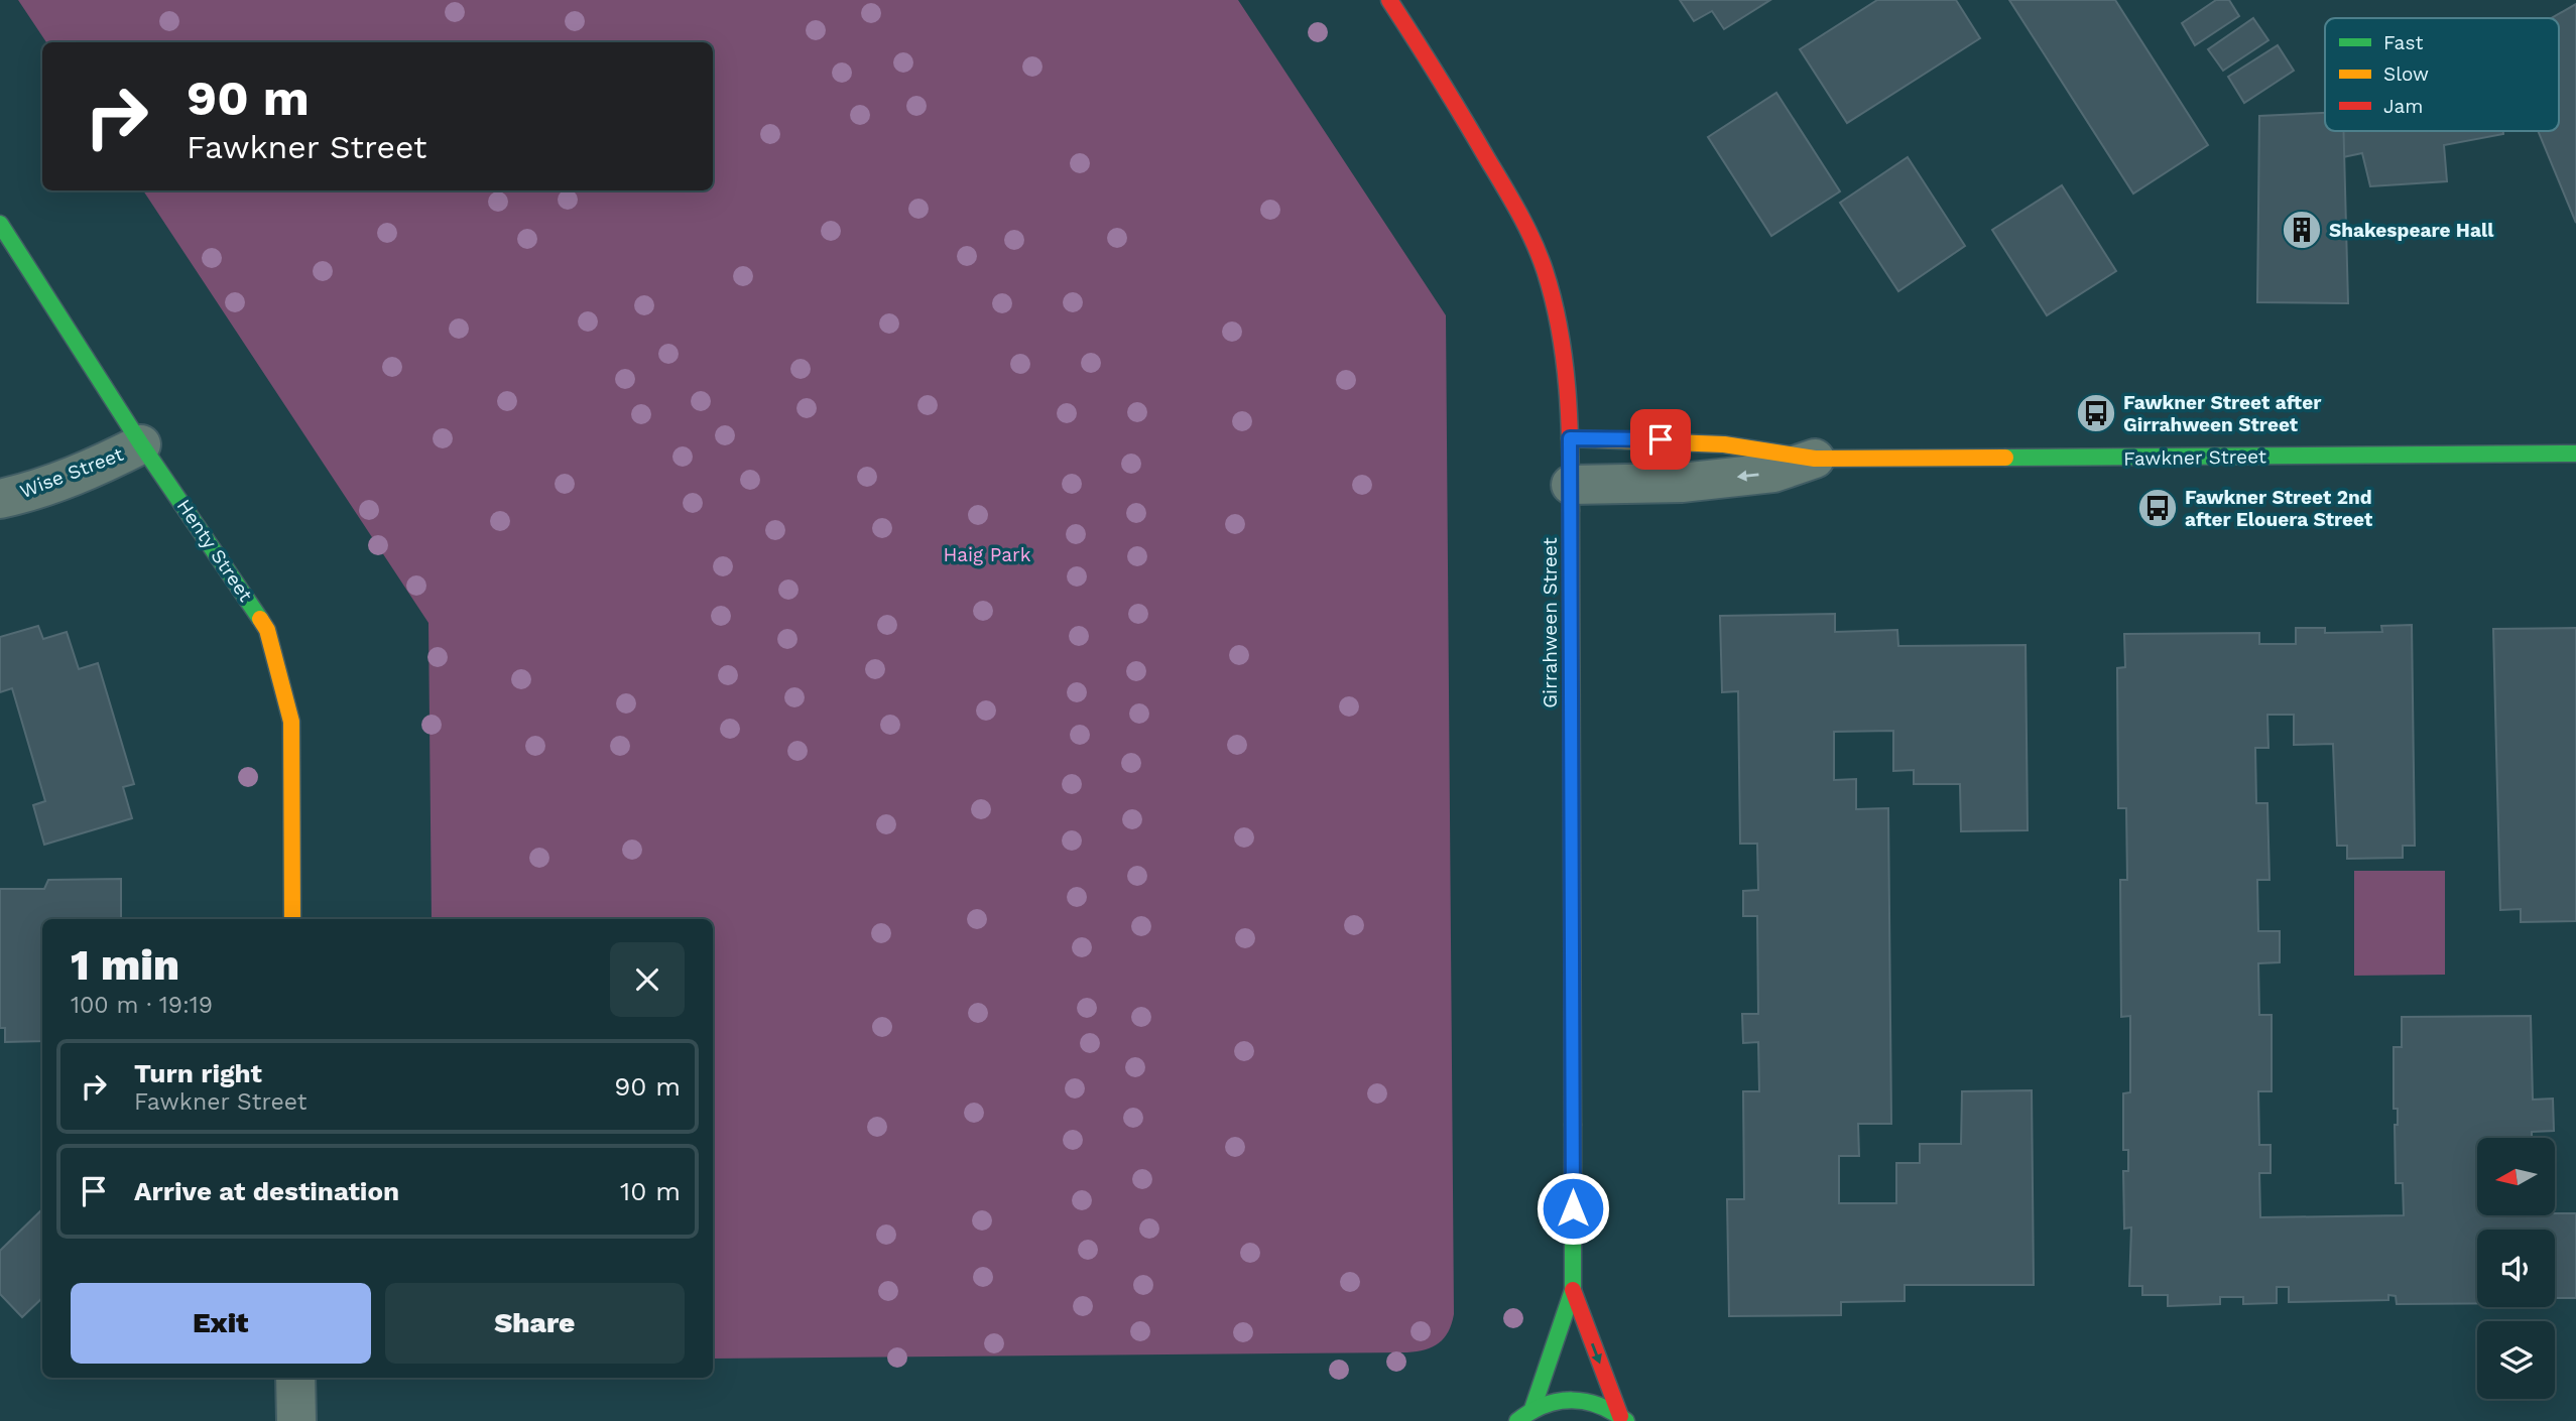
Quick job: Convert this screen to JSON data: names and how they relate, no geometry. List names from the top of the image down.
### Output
{
  "streets": {
    "street": [
      "Fawkner Street",
      "Wise Street",
      "Henty Street",
      "Girrahween Street"
    ]
  },
  "crossings": [
    ["Fawkner Street", "Girrahween Street"],
    ["Wise Street", "Henty Street"]
  ],
  "parks": ["Haig Park"],
  "places": {
    "building": ["Shakespeare Hall"],
    "bus stop": ["Fawkner Street after Girrahween Street", "Fawkner Street 2nd after Elouera Street"]
  },
  "legend": ["Fast", "Slow", "Jam"],
  "north": "left",
  "page": {
    "turn": ["90 m", "Fawkner Street"],
    "heading": ["1 min", "100 m · 19:19"],
    "list": [
      {
        "name": "Turn right",
        "note": "Fawkner Street",
        "value": "90 m"
      },
      {
        "name": "Arrive at destination",
        "value": "10 m"
      }
    ],
    "buttons": ["Exit", "Share"]
  }
}
